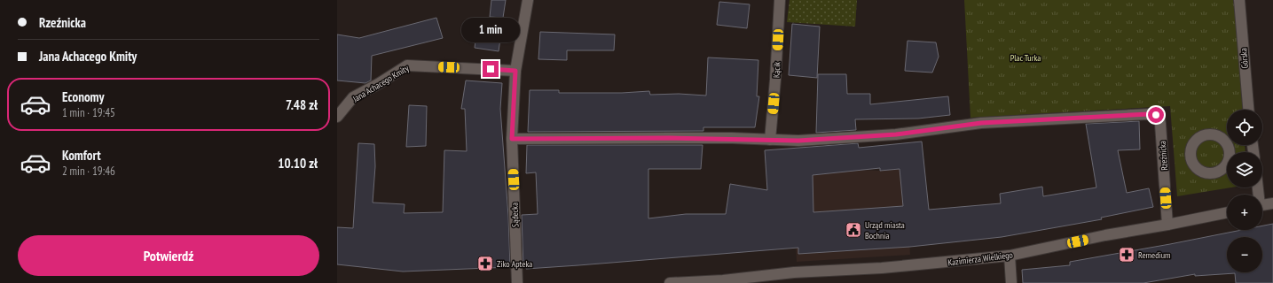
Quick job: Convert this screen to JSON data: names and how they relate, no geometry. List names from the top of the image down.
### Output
{
  "streets": {
    "street": [
      "Górska",
      "Kącik",
      "Jana Achacego Kmity",
      "Rzeźnicka",
      "Sądecka",
      "Kazimierza Wielkiego"
    ]
  },
  "crossings": [
    ["Kącik", "Rzeźnicka"],
    ["Jana Achacego Kmity", "Sądecka"],
    ["Rzeźnicka", "Sądecka"],
    ["Rzeźnicka", "Kazimierza Wielkiego"]
  ],
  "parks": ["Plac Turka"],
  "places": {
    "public building": ["Urząd miasta Bochnia"],
    "pharmacy": ["Remedium", "Ziko Apteka"]
  },
  "page": {
    "banner": ["Rzeźnicka", "Jana Achacego Kmity"],
    "bubble": "1 min",
    "list": [
      {
        "name": "Economy",
        "note": "1 min · 19:45",
        "value": "7.48 zł"
      },
      {
        "name": "Komfort",
        "note": "2 min · 19:46",
        "value": "10.10 zł"
      }
    ],
    "map_buttons": ["+", "−"],
    "buttons": "Potwierdź"
  }
}
